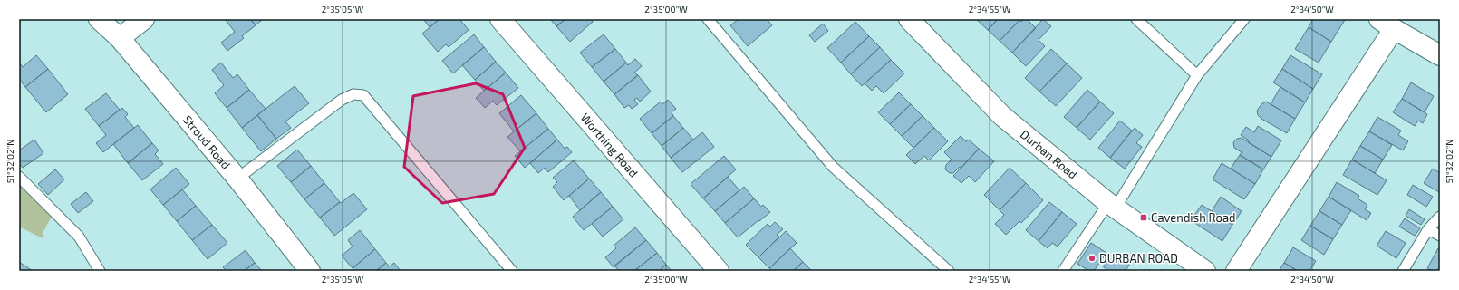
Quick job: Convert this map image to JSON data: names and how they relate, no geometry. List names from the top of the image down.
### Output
{
  "streets": {
    "street": ["Stroud Road", "Worthing Road", "Durban Road"]
  },
  "places": {
    "transit": ["Cavendish Road"],
    "other": ["DURBAN ROAD"]
  },
  "coordinates": [
    "2°35'05\"W",
    "2°35'00\"W",
    "2°34'55\"W",
    "2°34'50\"W",
    "51°32'02\"N"
  ]
}
